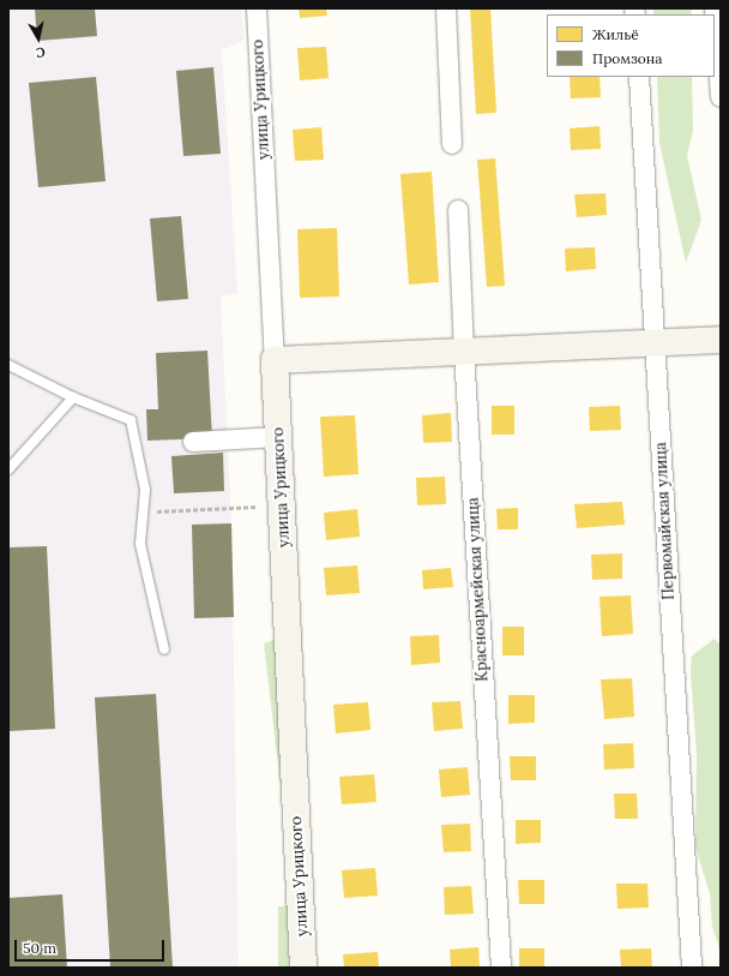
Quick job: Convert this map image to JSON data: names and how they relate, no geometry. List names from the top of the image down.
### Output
{
  "streets": {
    "street": ["улица Урицкого", "Первомайская улица", "Красноармейская улица"]
  },
  "legend": ["Жильё", "Промзона"],
  "scale_bar": "50 m",
  "north": "bottom"
}
